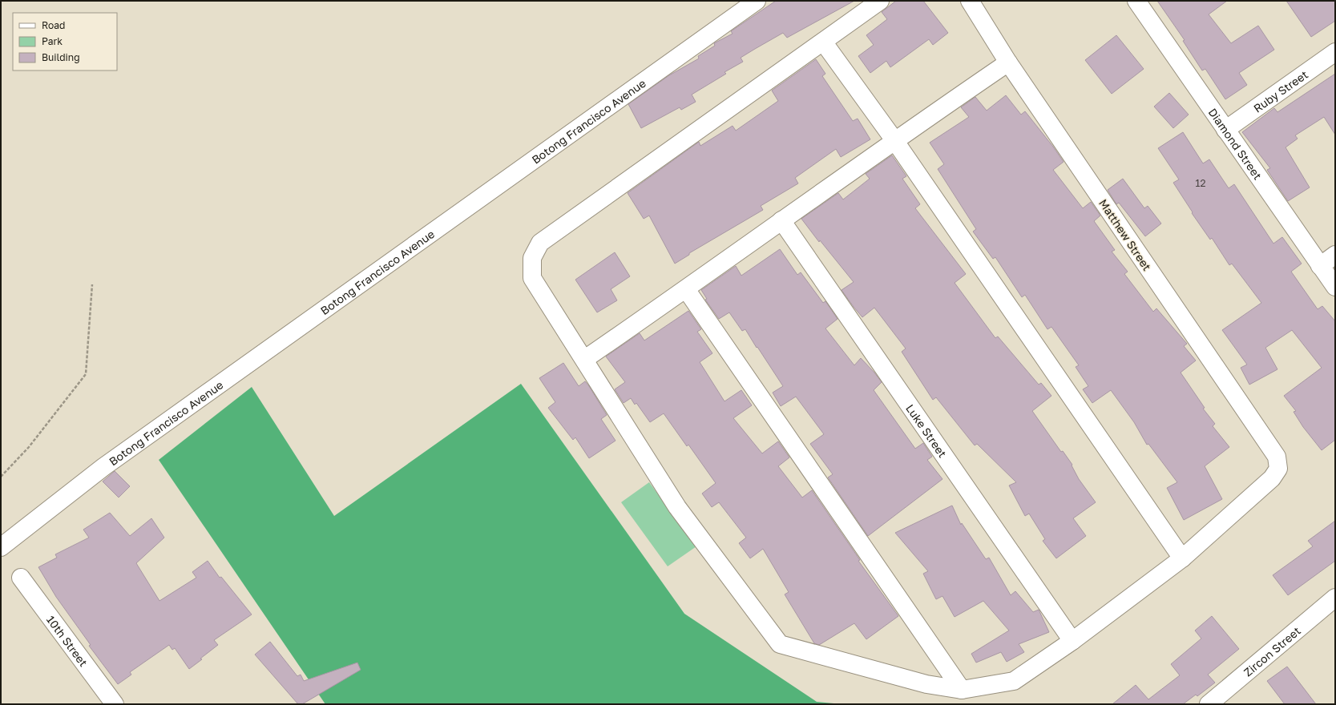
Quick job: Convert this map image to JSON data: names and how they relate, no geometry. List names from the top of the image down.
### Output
{
  "streets": {
    "street": [
      "Ruby Street",
      "Botong Francisco Avenue",
      "Diamond Street",
      "Matthew Street",
      "Luke Street",
      "10th Street",
      "Zircon Street"
    ]
  },
  "crossings": [
    ["Ruby Street", "Diamond Street"]
  ],
  "house_numbers": ["12"],
  "legend": ["Road", "Park", "Building"]
}
